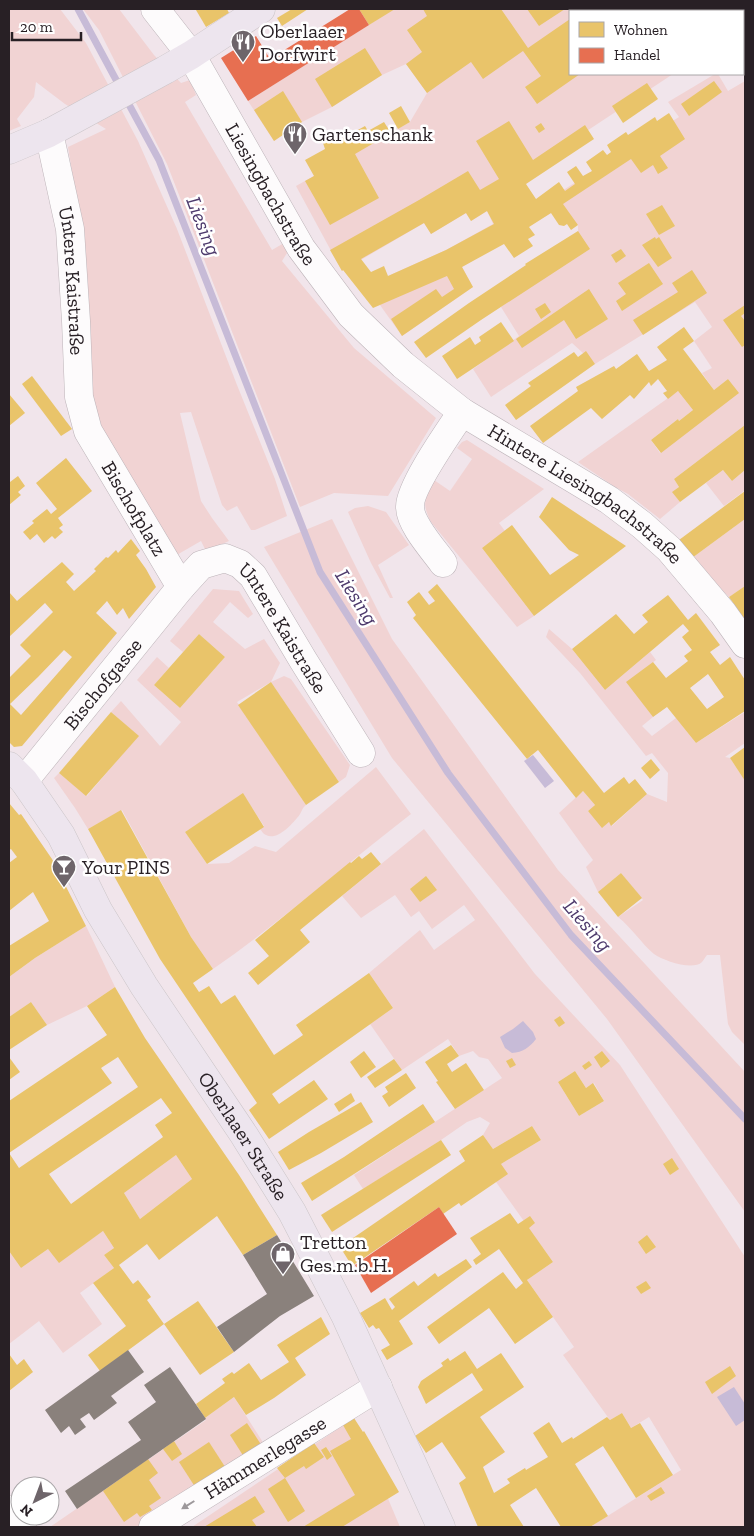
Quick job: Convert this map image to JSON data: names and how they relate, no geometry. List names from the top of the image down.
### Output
{
  "streets": {
    "main road": ["Oberlaaer Straße"],
    "street": [
      "Liesingbachstraße",
      "Untere Kaistraße",
      "Hintere Liesingbachstraße",
      "Bischofplatz",
      "Bischofgasse",
      "Hämmerlegasse"
    ]
  },
  "crossings": [
    ["Liesingbachstraße", "Hintere Liesingbachstraße"],
    ["Untere Kaistraße", "Bischofplatz"],
    ["Untere Kaistraße", "Bischofgasse"],
    ["Bischofplatz", "Bischofgasse"],
    ["Bischofgasse", "Oberlaaer Straße"],
    ["Oberlaaer Straße", "Hämmerlegasse"]
  ],
  "one_way": ["Hämmerlegasse"],
  "water": ["Liesing"],
  "places": {
    "restaurant": ["Oberlaaer Dorfwirt", "Gartenschank"],
    "bar": ["Your PINS"],
    "shop": ["Tretton Ges.m.b.H."]
  },
  "legend": ["Wohnen", "Handel"],
  "scale_bar": "20 m",
  "north": "bottom left"
}
